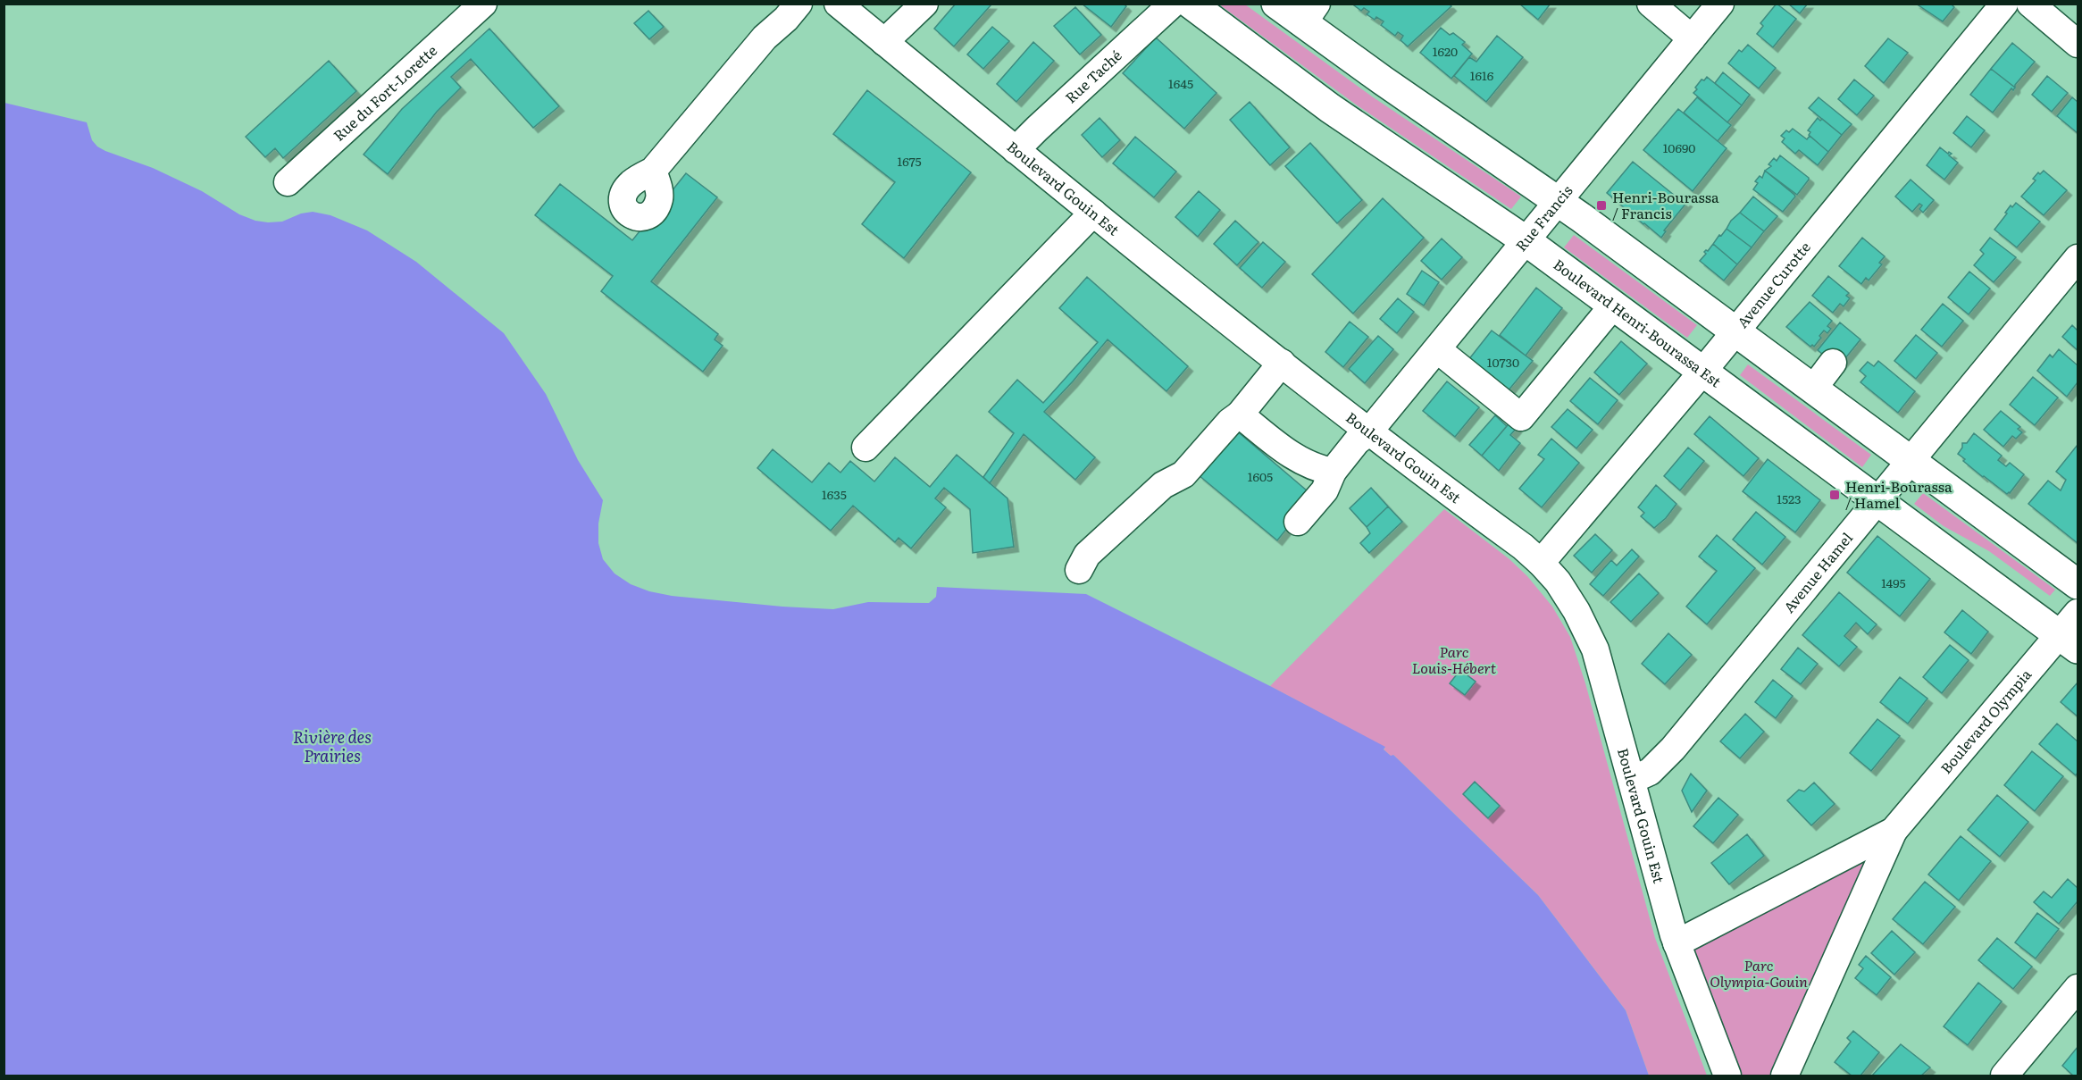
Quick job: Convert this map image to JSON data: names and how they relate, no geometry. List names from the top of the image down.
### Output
{
  "streets": {
    "main road": ["Boulevard Henri-Bourassa Est"],
    "street": [
      "Rue Taché",
      "Rue du Fort-Lorette",
      "Boulevard Gouin Est",
      "Rue Francis",
      "Avenue Curotte",
      "Avenue Hamel",
      "Boulevard Olympia"
    ]
  },
  "crossings": [
    ["Rue Taché", "Boulevard Gouin Est"],
    ["Boulevard Gouin Est", "Rue Francis"],
    ["Boulevard Gouin Est", "Avenue Curotte"],
    ["Boulevard Gouin Est", "Avenue Hamel"],
    ["Boulevard Gouin Est", "Boulevard Olympia"],
    ["Rue Francis", "Boulevard Henri-Bourassa Est"],
    ["Avenue Curotte", "Boulevard Henri-Bourassa Est"],
    ["Boulevard Henri-Bourassa Est", "Avenue Hamel"],
    ["Boulevard Henri-Bourassa Est", "Boulevard Olympia"]
  ],
  "water": ["Rivière des Prairies"],
  "parks": ["Parc Louis-Hébert", "Parc Olympia-Gouin"],
  "places": {
    "transit": ["Henri-Bourassa / Francis", "Henri-Bourassa / Hamel"]
  },
  "house_numbers": [
    "1620",
    "1616",
    "1645",
    "10690",
    "1675",
    "10730",
    "1605",
    "1635",
    "1523",
    "1495"
  ]
}
